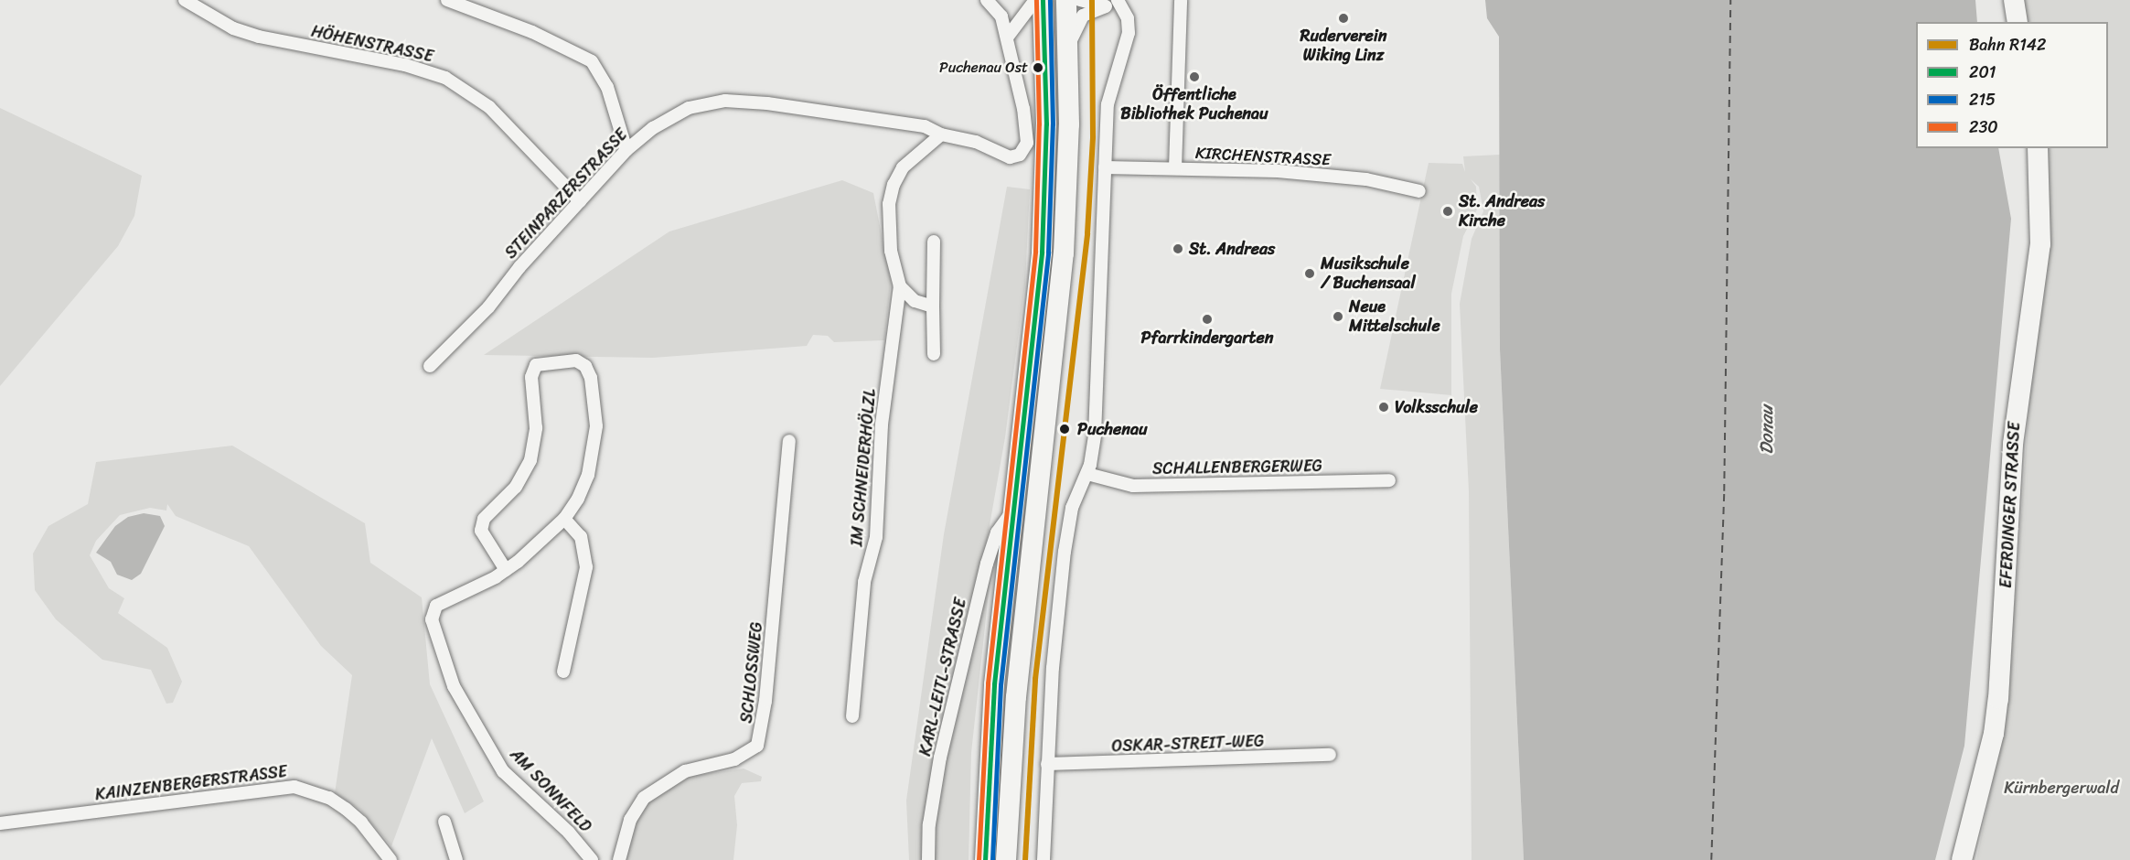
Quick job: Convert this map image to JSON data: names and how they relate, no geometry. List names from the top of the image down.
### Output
{
  "streets": {
    "main road": ["EFERDINGER STRASSE"],
    "street": [
      "HÖHENSTRASSE",
      "KIRCHENSTRASSE",
      "STEINPARZERSTRASSE",
      "IM SCHNEIDERHÖLZL",
      "SCHALLENBERGERWEG",
      "SCHLOSSWEG",
      "KARL-LEITL-STRASSE",
      "OSKAR-STREIT-WEG",
      "KAINZENBERGERSTRASSE",
      "AM SONNFELD"
    ]
  },
  "crossings": [
    ["HÖHENSTRASSE", "STEINPARZERSTRASSE"],
    ["STEINPARZERSTRASSE", "IM SCHNEIDERHÖLZL"]
  ],
  "water": ["Donau"],
  "parks": ["Kürnbergerwald"],
  "places": [
    "Ruderverein Wiking Linz",
    "Puchenau Ost",
    "Öffentliche Bibliothek Puchenau",
    "St. Andreas Kirche",
    "St. Andreas",
    "Musikschule / Buchensaal",
    "Neue Mittelschule",
    "Pfarrkindergarten",
    "Volksschule",
    "Puchenau"
  ],
  "lines": [
    "rail line R142",
    "transit line 201",
    "transit line 215",
    "transit line 230"
  ],
  "legend": [
    "Bahn R142",
    "201",
    "215",
    "230"
  ]
}
